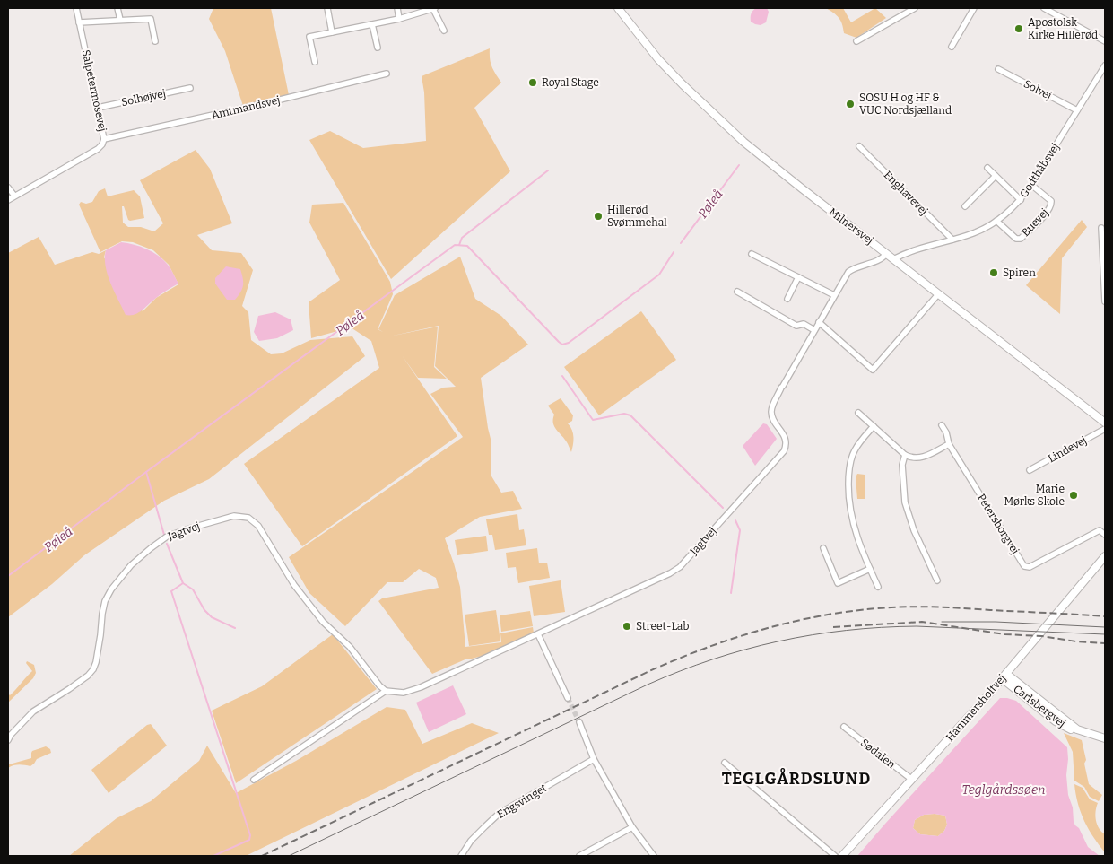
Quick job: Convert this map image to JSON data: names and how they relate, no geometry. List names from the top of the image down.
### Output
{
  "streets": {
    "street": [
      "Solvej",
      "Salpetermosevej",
      "Solhøjvej",
      "Amtmandsvej",
      "Godthåbsvej",
      "Enghavevej",
      "Buevej",
      "Milnersvej",
      "Lindevej",
      "Petersborgvej",
      "Jagtvej",
      "Carlsbergvej",
      "Hammersholtvej",
      "Sødalen",
      "Engsvinget"
    ]
  },
  "crossings": [
    ["Solvej", "Godthåbsvej"],
    ["Salpetermosevej", "Solhøjvej"],
    ["Salpetermosevej", "Amtmandsvej"],
    ["Godthåbsvej", "Enghavevej"],
    ["Godthåbsvej", "Buevej"],
    ["Godthåbsvej", "Milnersvej"],
    ["Carlsbergvej", "Hammersholtvej"],
    ["Hammersholtvej", "Sødalen"]
  ],
  "districts": ["TEGLGÅRDSLUND"],
  "water": ["Pøleå", "Teglgårdssøen"],
  "places": [
    "Apostolsk Kirke Hillerød",
    "Royal Stage",
    "SOSU H og HF & VUC Nordsjælland",
    "Hillerød Svømmehal",
    "Spiren",
    "Marie Mørks Skole",
    "Street-Lab"
  ]
}
